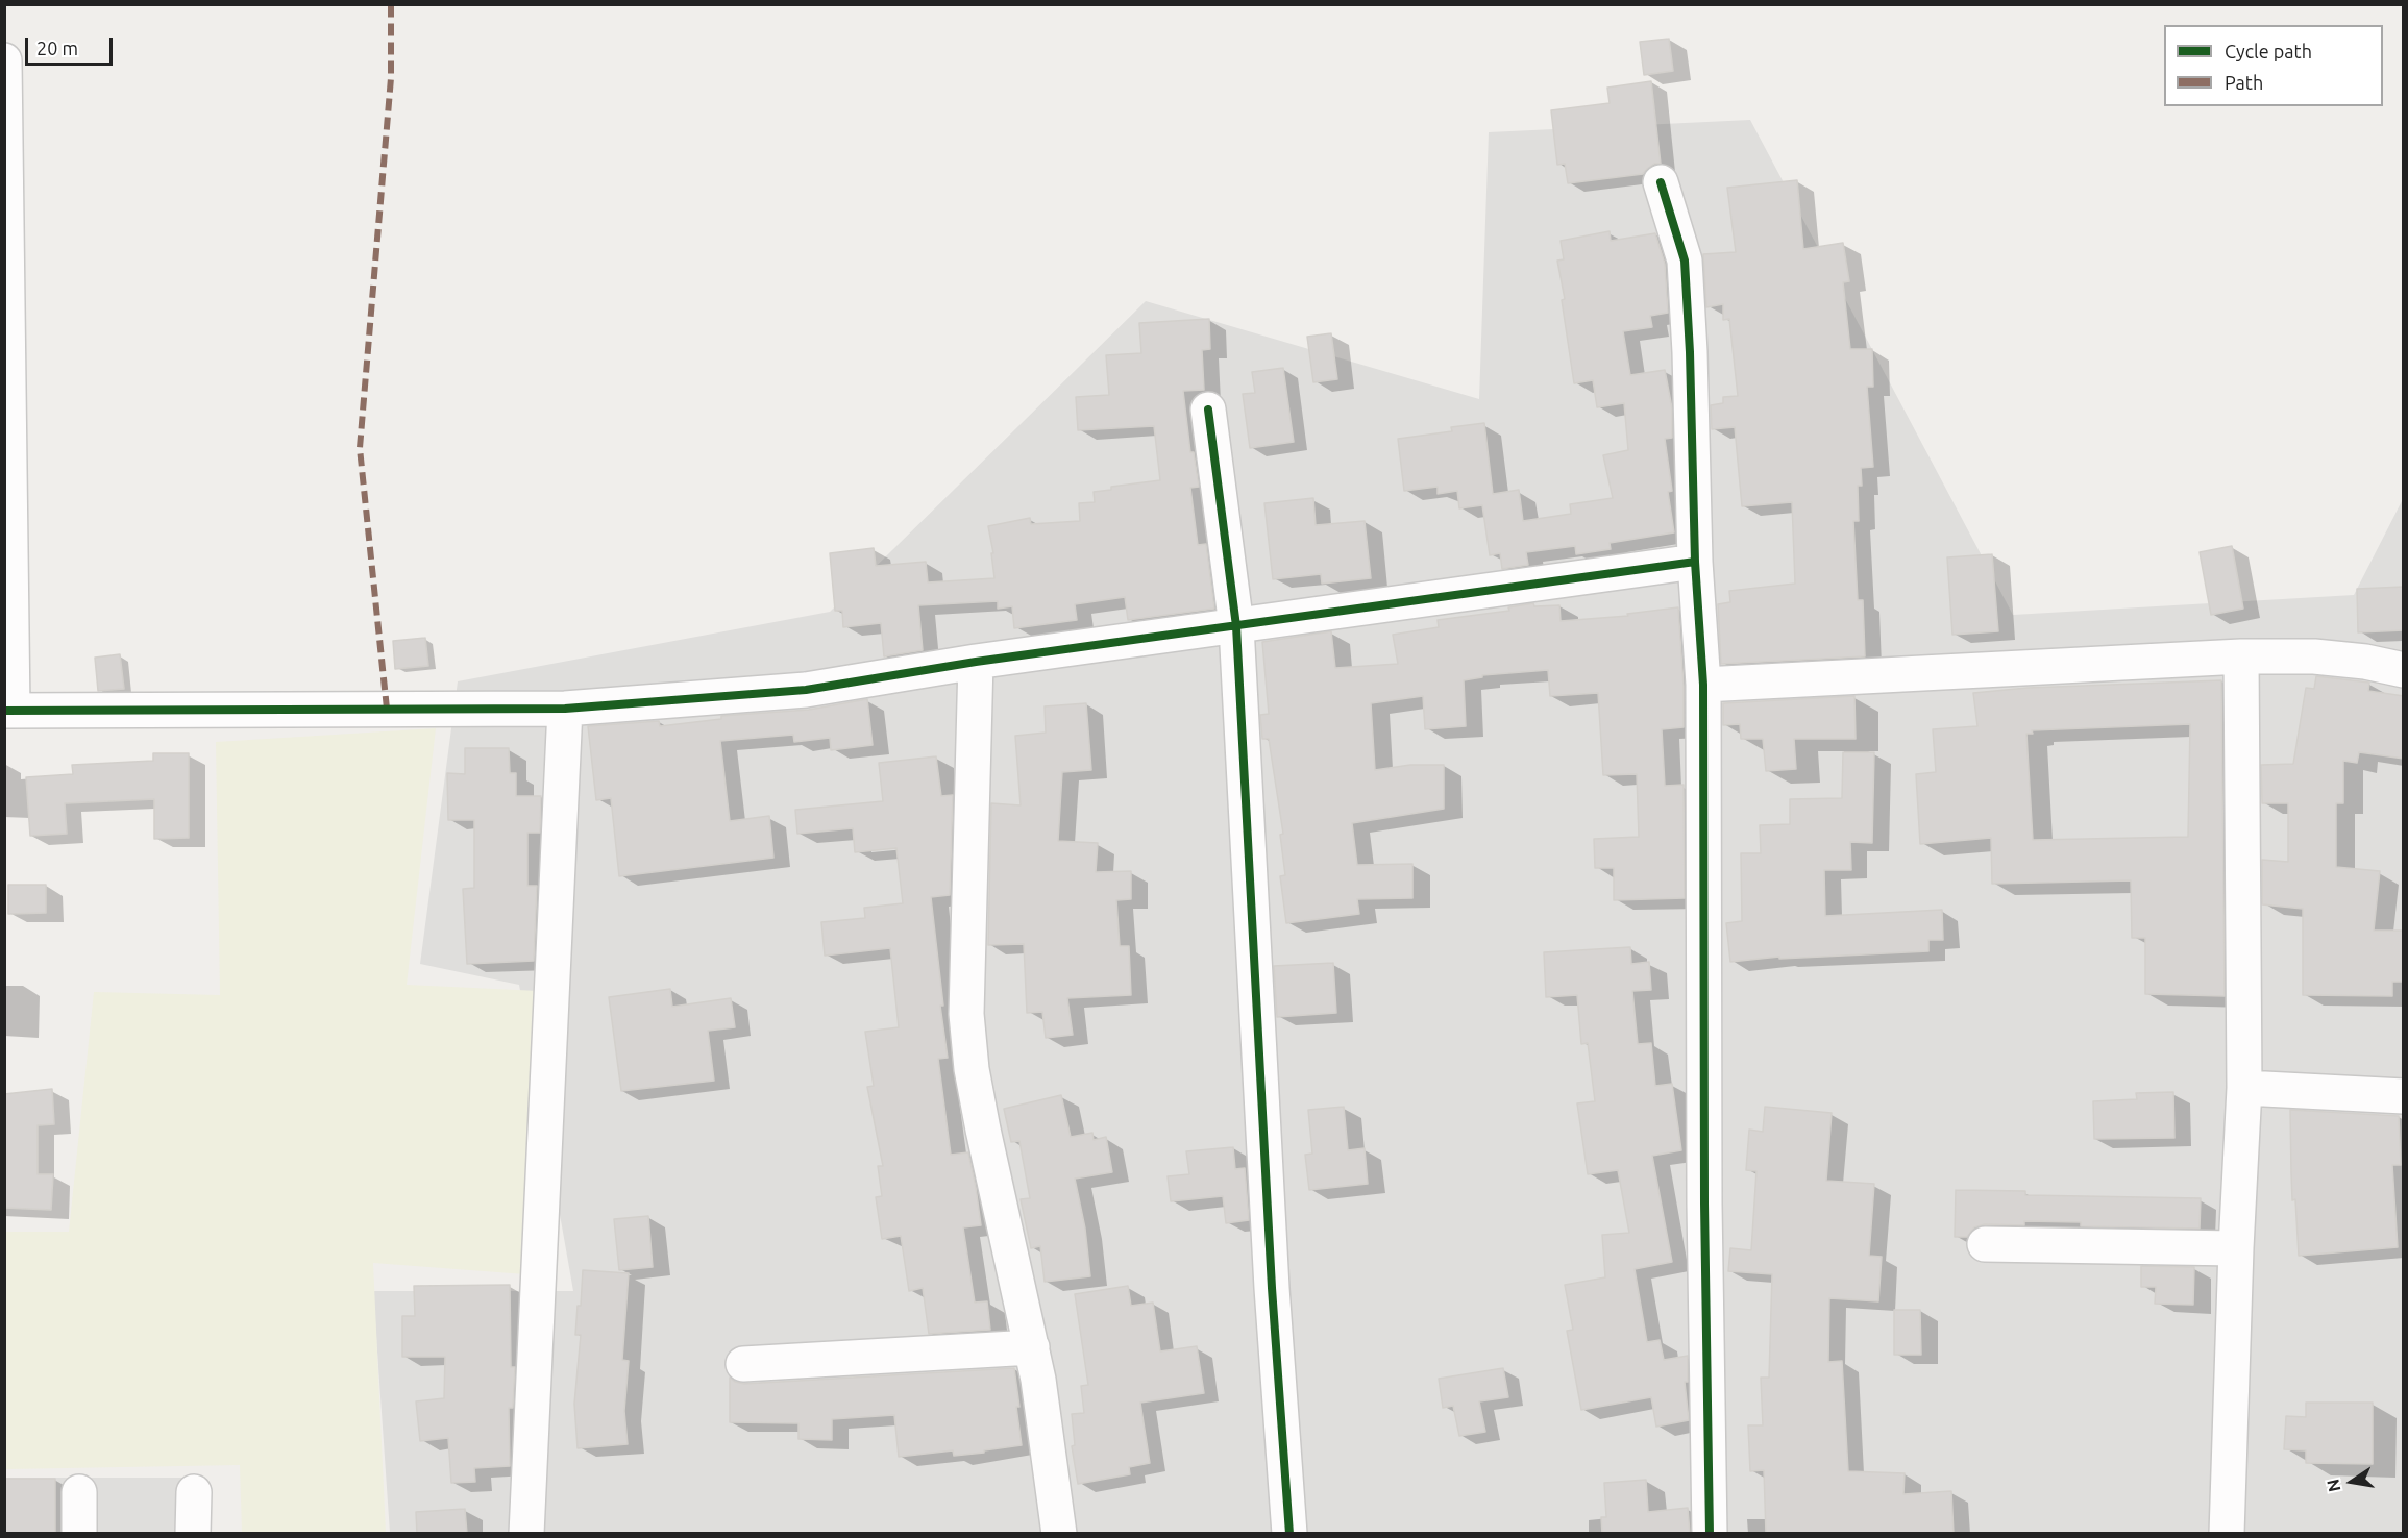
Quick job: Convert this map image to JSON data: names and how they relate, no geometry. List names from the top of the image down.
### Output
{
  "legend": ["Cycle path", "Path"],
  "scale_bar": "20 m",
  "north": "left"
}
